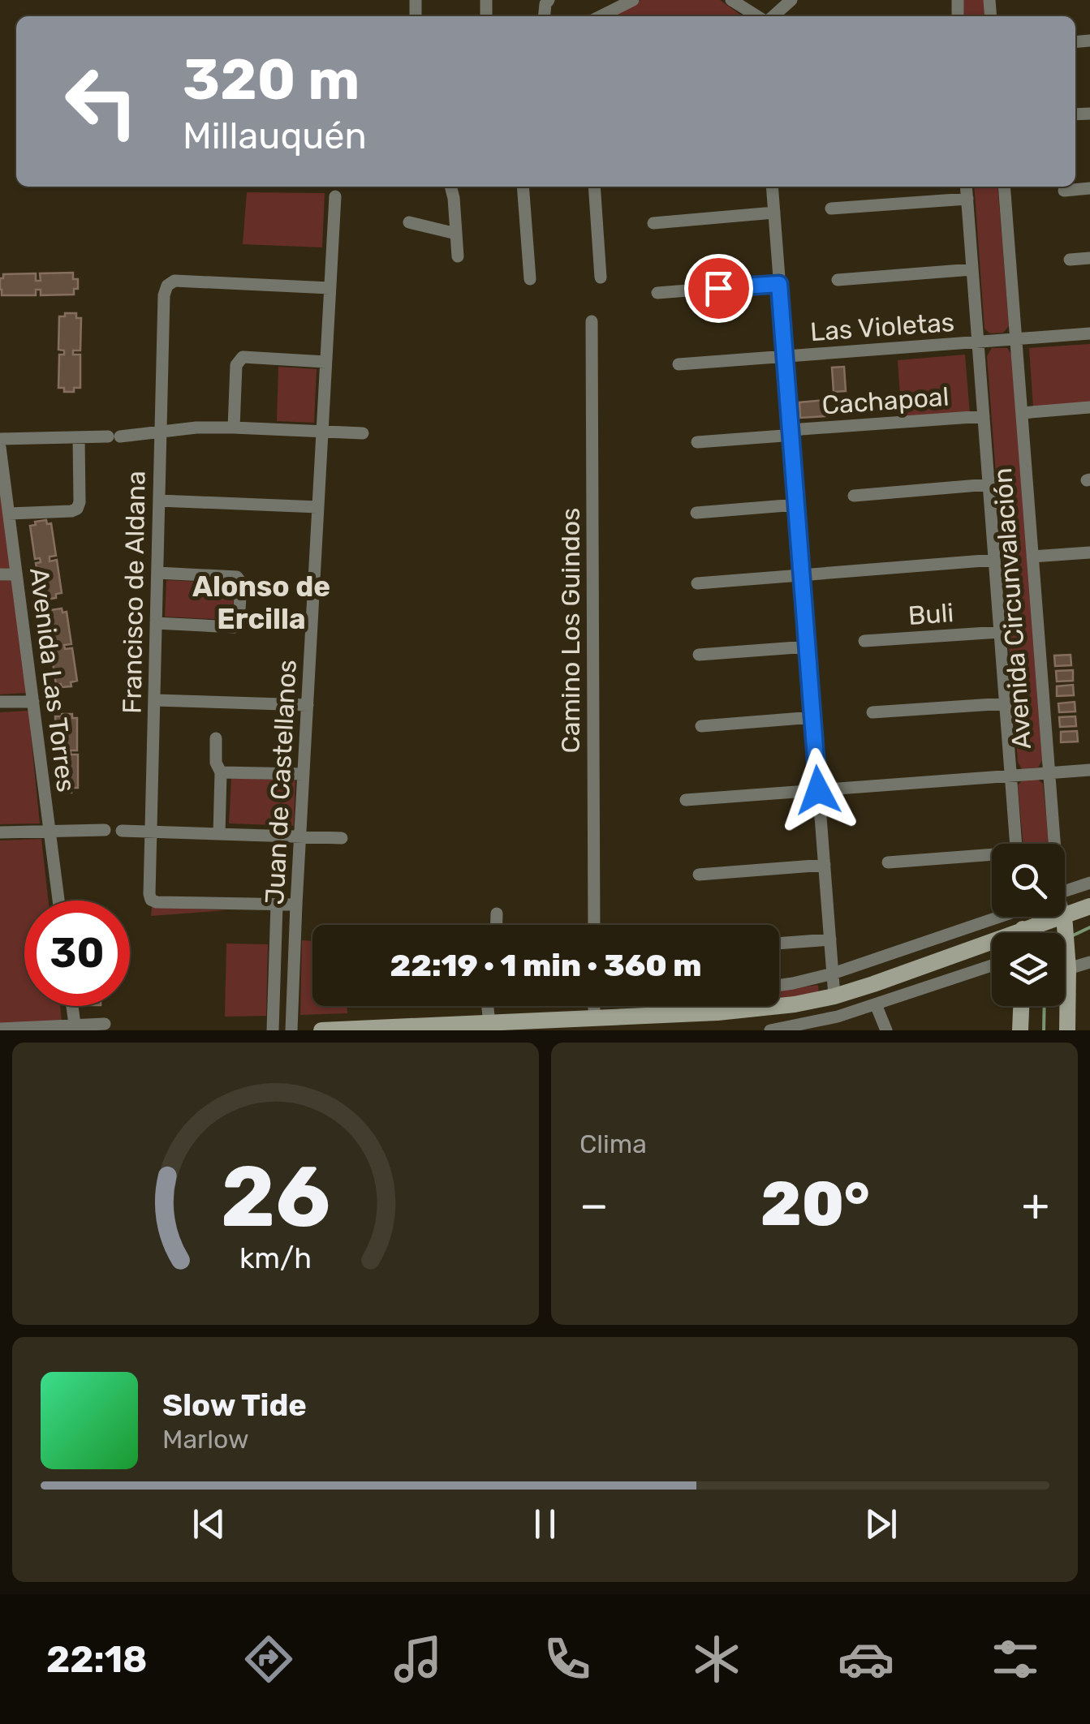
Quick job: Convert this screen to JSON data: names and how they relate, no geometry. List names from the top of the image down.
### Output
{
  "streets": {
    "main road": ["Avenida Circunvalación"],
    "street": [
      "Las Violetas",
      "Cachapoal",
      "Francisco de Aldana",
      "Buli",
      "Camino Los Guindos",
      "Avenida Las Torres",
      "Juan de Castellanos"
    ]
  },
  "crossings": [
    ["Las Violetas", "Avenida Circunvalación"],
    ["Cachapoal", "Avenida Circunvalación"],
    ["Francisco de Aldana", "Juan de Castellanos"],
    ["Avenida Circunvalación", "Buli"]
  ],
  "districts": ["Alonso de Ercilla"],
  "page": {
    "turn": ["320 m", "Millauquén"],
    "limit": "30",
    "trip": "22:19 · 1 min · 360 m",
    "tile": "Clima",
    "heat": ["−", "20°", "+"],
    "song": ["Slow Tide", "Marlow"],
    "tabs": "22:18",
    "gauge": ["26", "km/h"]
  }
}
